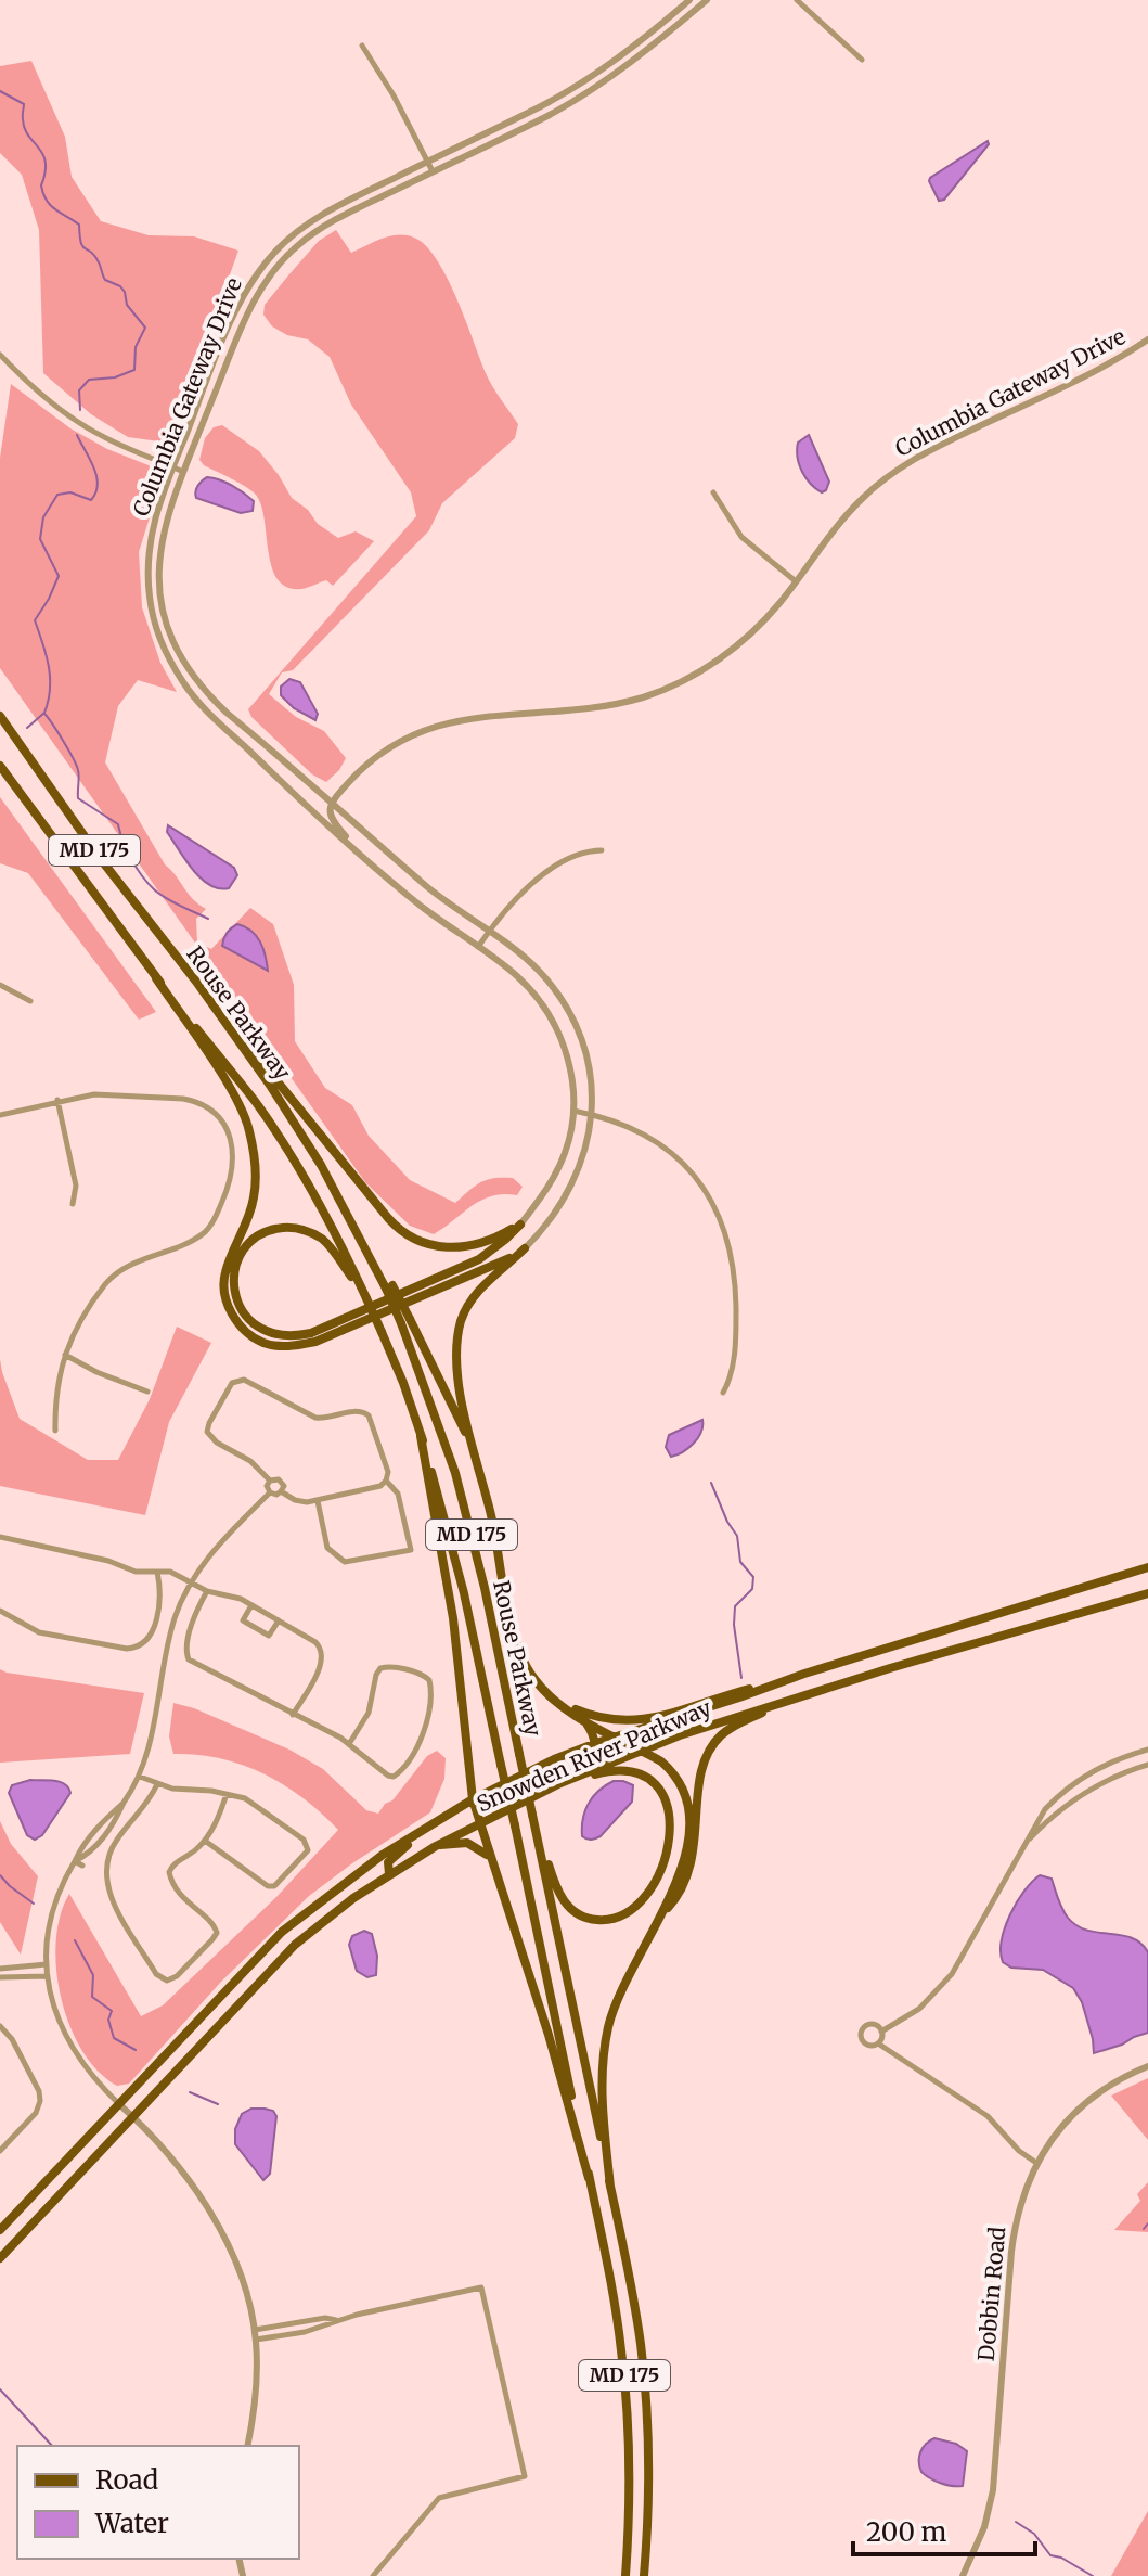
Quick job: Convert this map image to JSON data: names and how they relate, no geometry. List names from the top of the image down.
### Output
{
  "streets": {
    "main road": ["MD 175", "Rouse Parkway", "Snowden River Parkway"],
    "street": ["Columbia Gateway Drive", "Dobbin Road"]
  },
  "legend": ["Road", "Water"],
  "scale_bar": "200 m"
}
